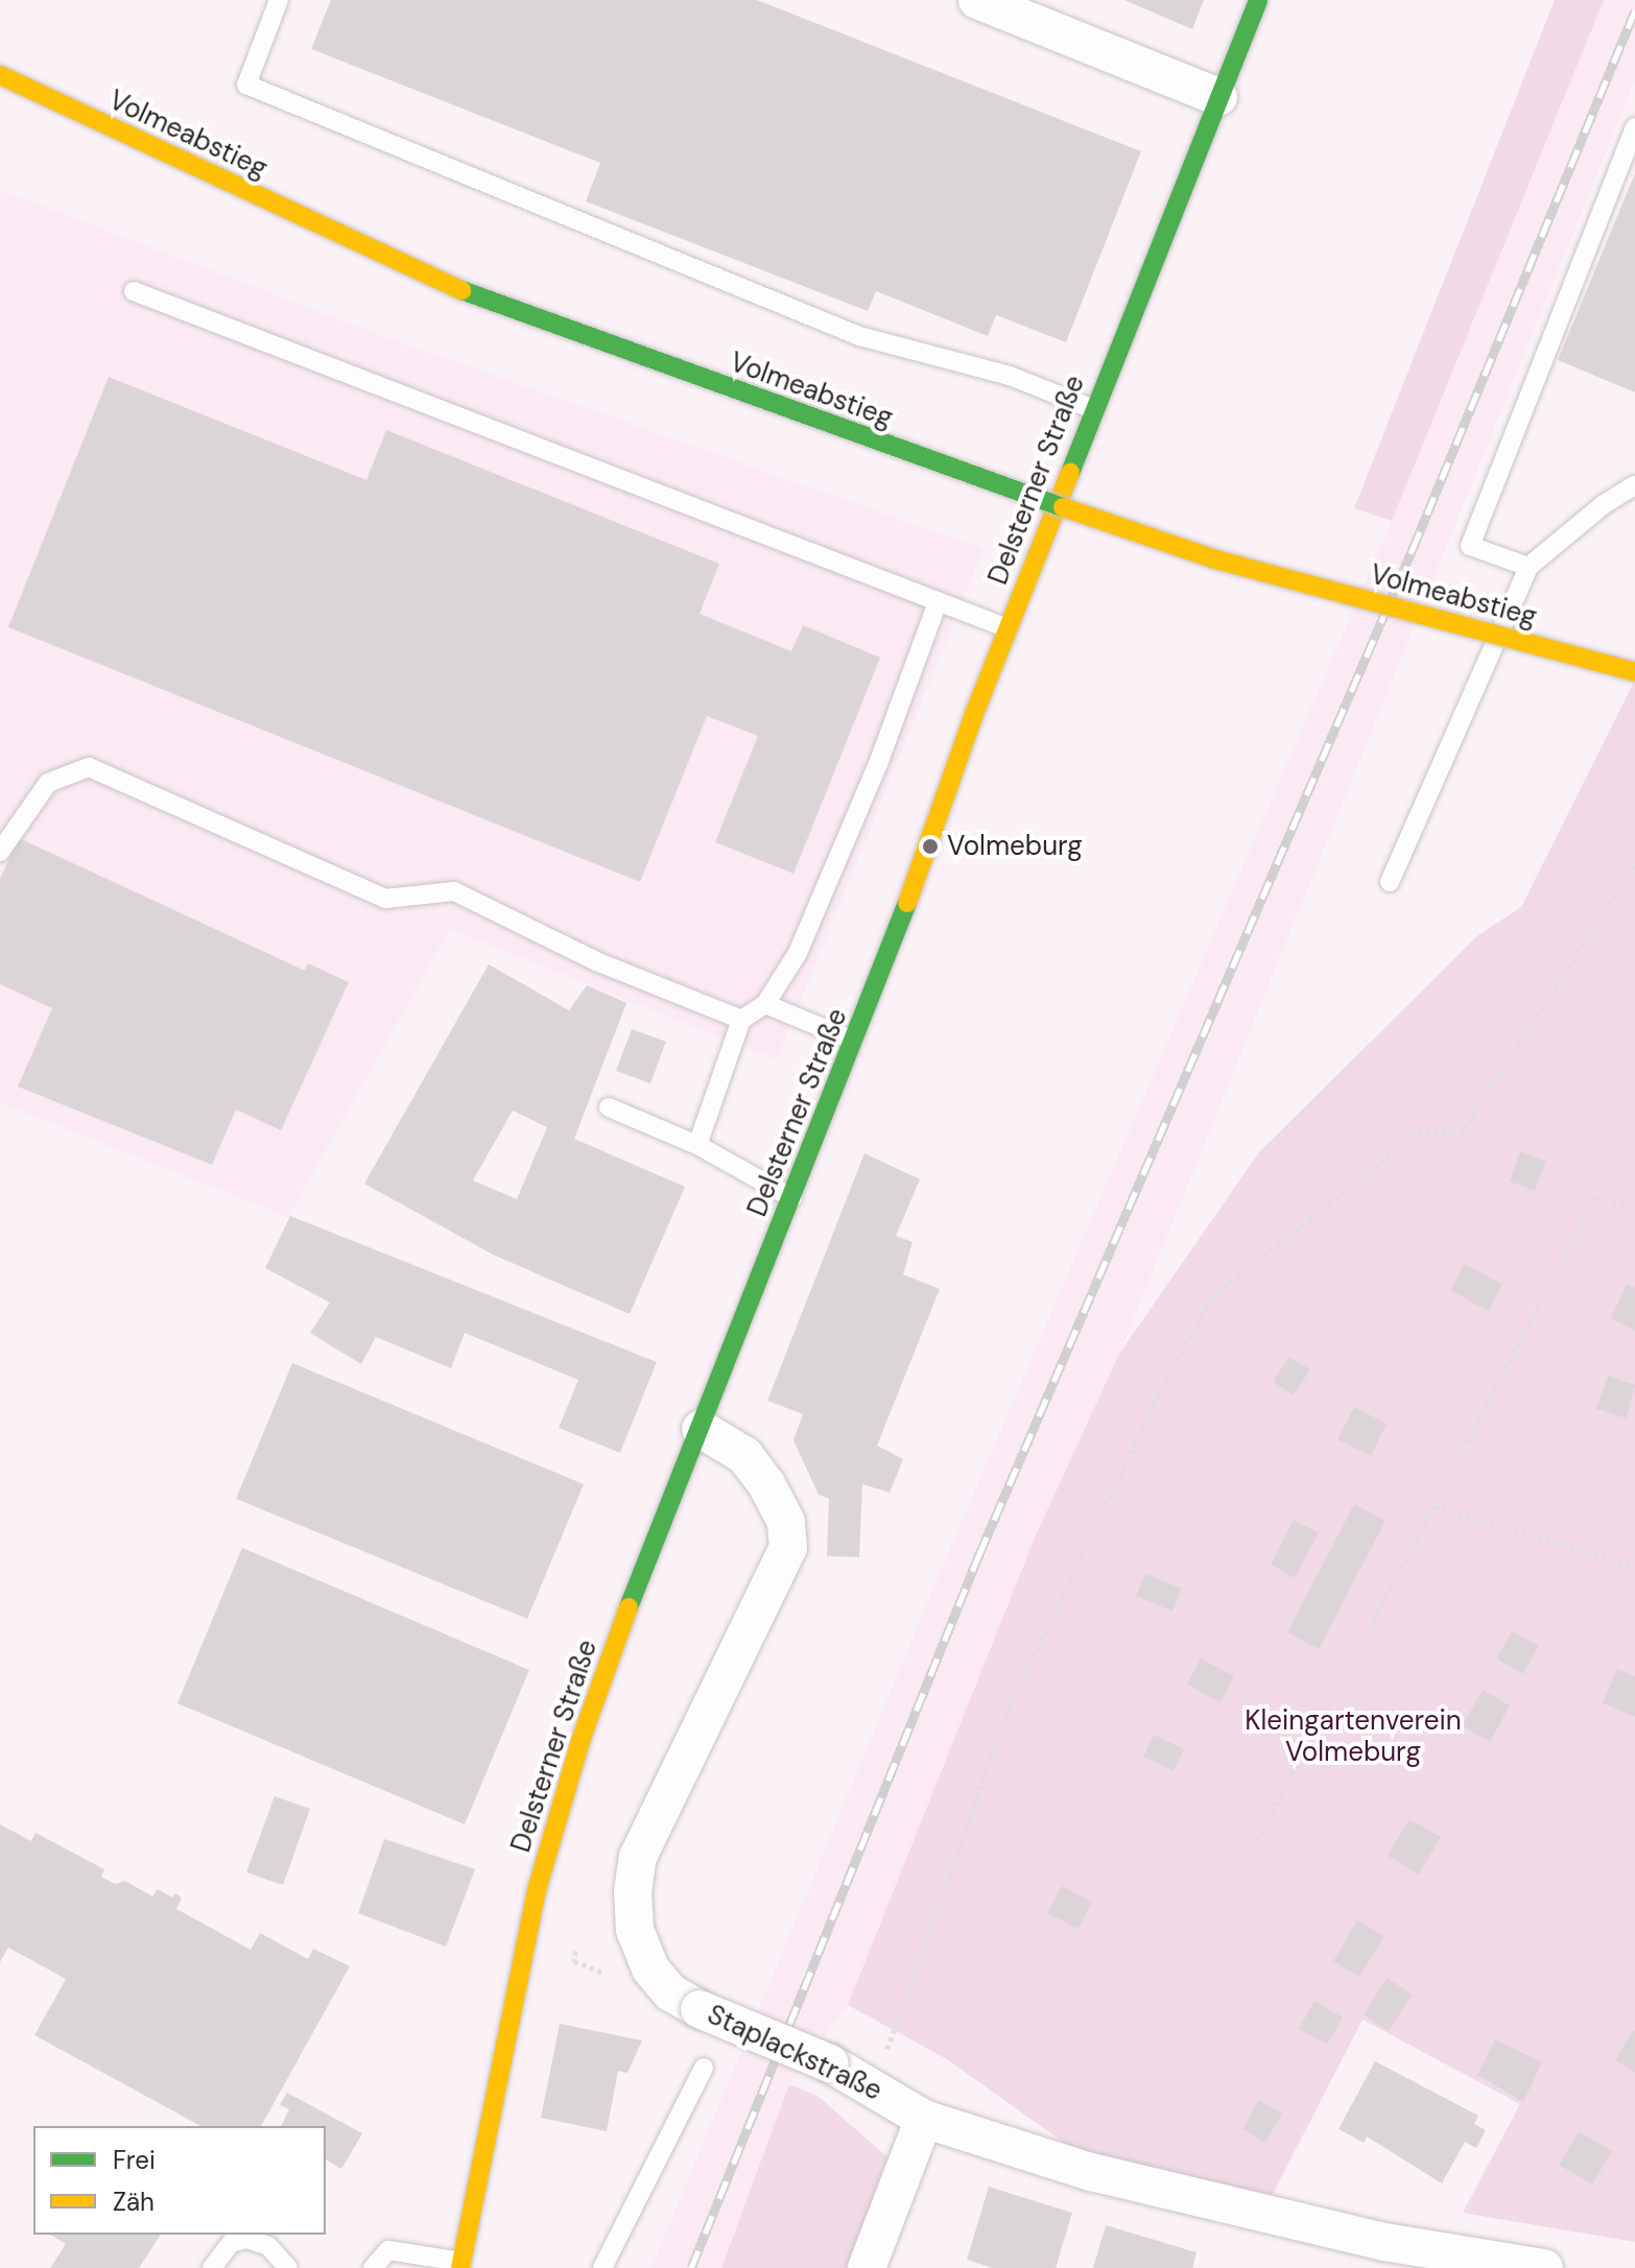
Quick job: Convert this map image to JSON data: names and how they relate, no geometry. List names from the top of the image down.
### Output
{
  "streets": {
    "street": ["Volmeabstieg", "Delsterner Straße", "Staplackstraße"]
  },
  "crossings": [
    ["Delsterner Straße", "Staplackstraße"]
  ],
  "parks": ["Kleingartenverein Volmeburg"],
  "places": ["Volmeburg"],
  "legend": ["Frei", "Zäh"]
}
